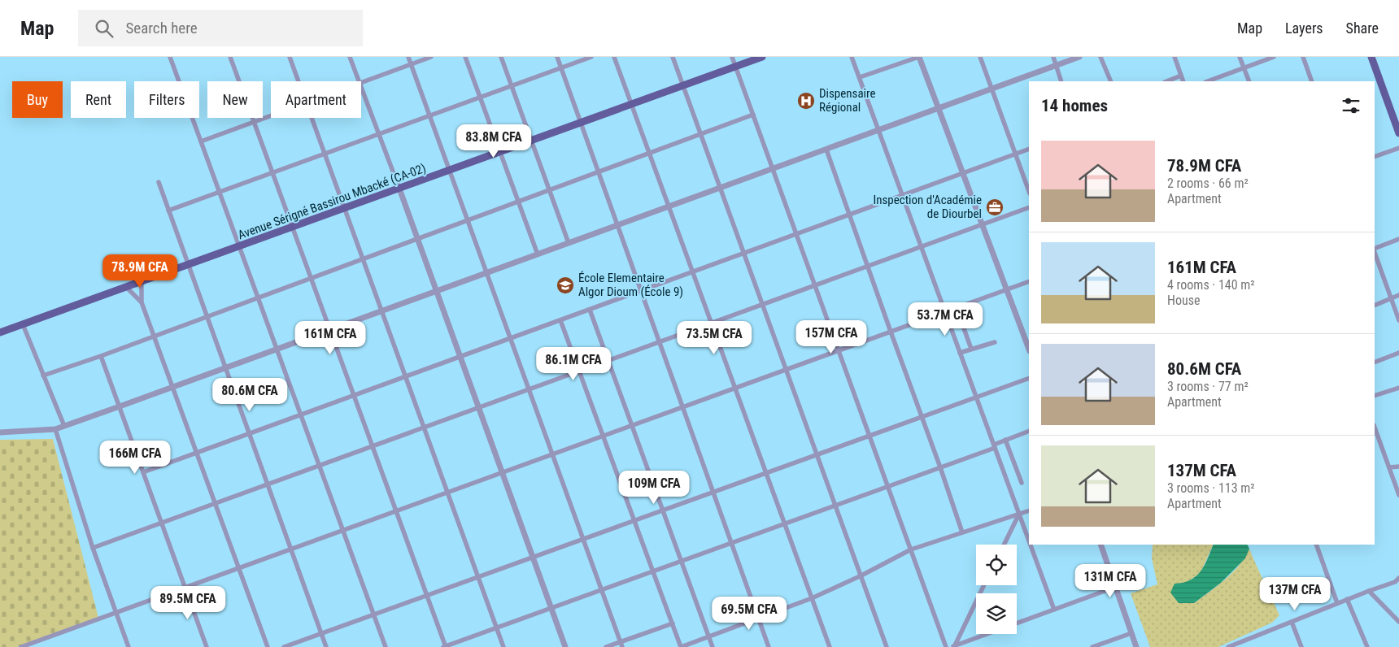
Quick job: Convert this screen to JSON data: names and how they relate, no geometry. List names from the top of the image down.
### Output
{
  "streets": {
    "main road": ["Avenue Sérigné Bassirou Mbacké (CA-02)"]
  },
  "places": {
    "hospital": ["Dispensaire Régional"],
    "office": ["Inspection d'Académie de Diourbel"],
    "school or university": ["École Elementaire Algor Dioum (École 9)"]
  },
  "page": {
    "header": "Map",
    "search": "Search here",
    "nav": ["Map", "Layers", "Share"],
    "chip": [
      "Buy",
      "Rent",
      "Filters",
      "New",
      "Apartment"
    ],
    "heading": "14 homes",
    "price": [
      "83.8M CFA",
      "78.9M CFA",
      "53.7M CFA",
      "157M CFA",
      "161M CFA",
      "73.5M CFA",
      "86.1M CFA",
      "80.6M CFA",
      "166M CFA",
      "109M CFA",
      "131M CFA",
      "137M CFA",
      "89.5M CFA",
      "69.5M CFA"
    ],
    "list": [
      {
        "name": "78.9M CFA",
        "note": "2 rooms · 66 m² · Apartment"
      },
      {
        "name": "161M CFA",
        "note": "4 rooms · 140 m² · House"
      },
      {
        "name": "80.6M CFA",
        "note": "3 rooms · 77 m² · Apartment"
      },
      {
        "name": "137M CFA",
        "note": "3 rooms · 113 m² · Apartment"
      }
    ]
  }
}
